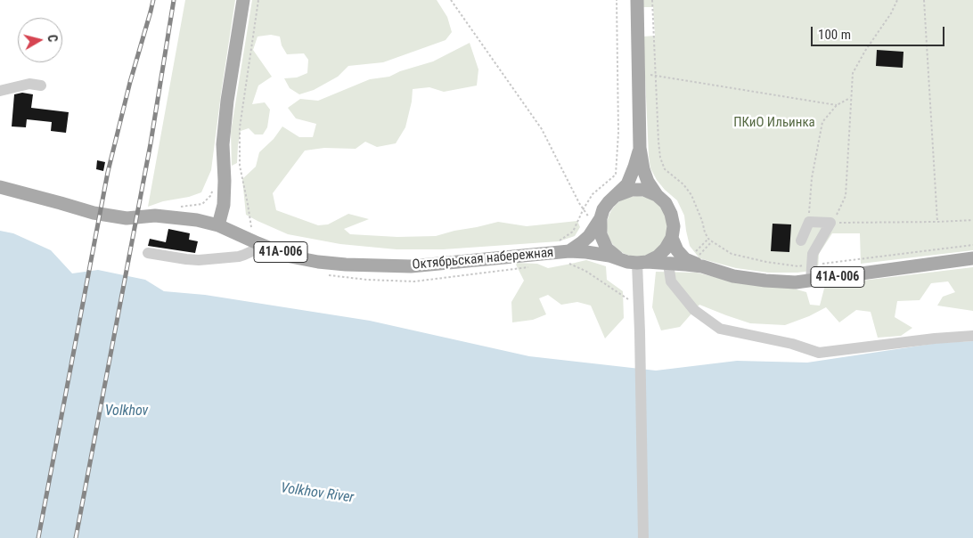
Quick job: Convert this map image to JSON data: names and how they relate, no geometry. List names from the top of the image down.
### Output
{
  "streets": {
    "main road": ["41А-006", "Октябрьская набережная"]
  },
  "water": ["Volkhov", "Volkhov River"],
  "parks": ["ПКиО Ильинка"],
  "scale_bar": "100 m",
  "north": "right"
}
